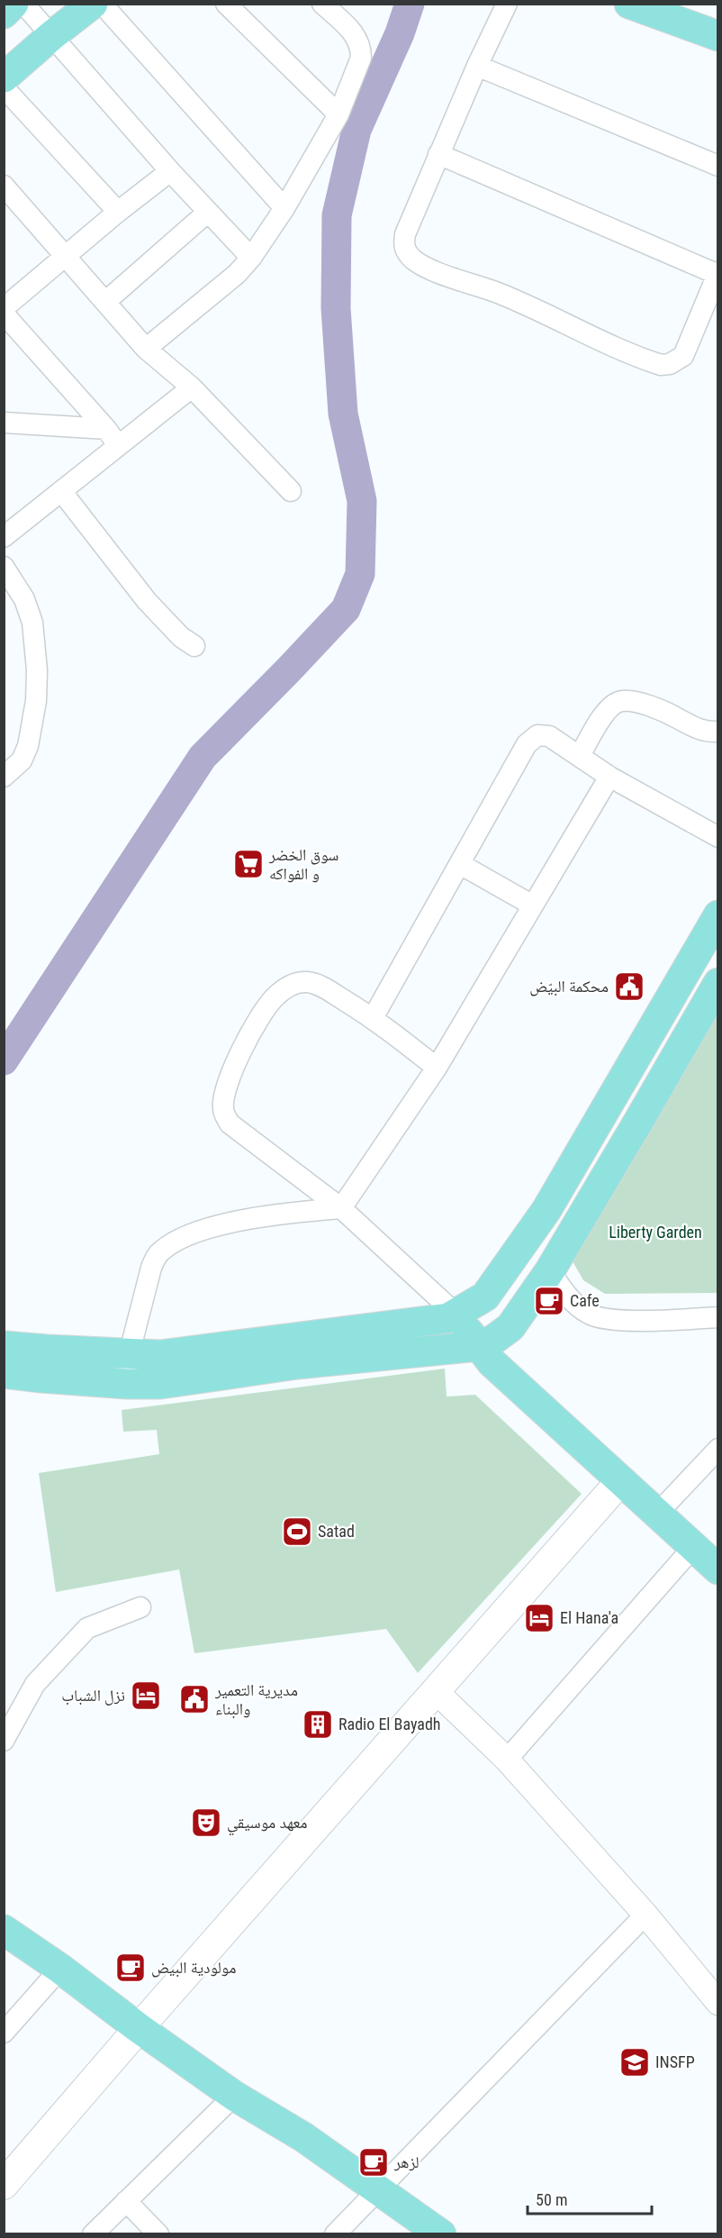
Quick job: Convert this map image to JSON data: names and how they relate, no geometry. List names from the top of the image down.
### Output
{
  "parks": ["Liberty Garden"],
  "places": {
    "supermarket": ["سوق الخضر و الفواكه"],
    "public building": ["محكمة البيّض", "مديرية التعمير والبناء"],
    "cafe": ["Cafe", "مولودية البيض", "لزهر"],
    "sports": ["Satad"],
    "hotel": ["El Hana'a", "نزل الشباب"],
    "building": ["Radio El Bayadh"],
    "theatre": ["معهد موسيقي"],
    "school or university": ["INSFP"]
  },
  "scale_bar": "50 m"
}
